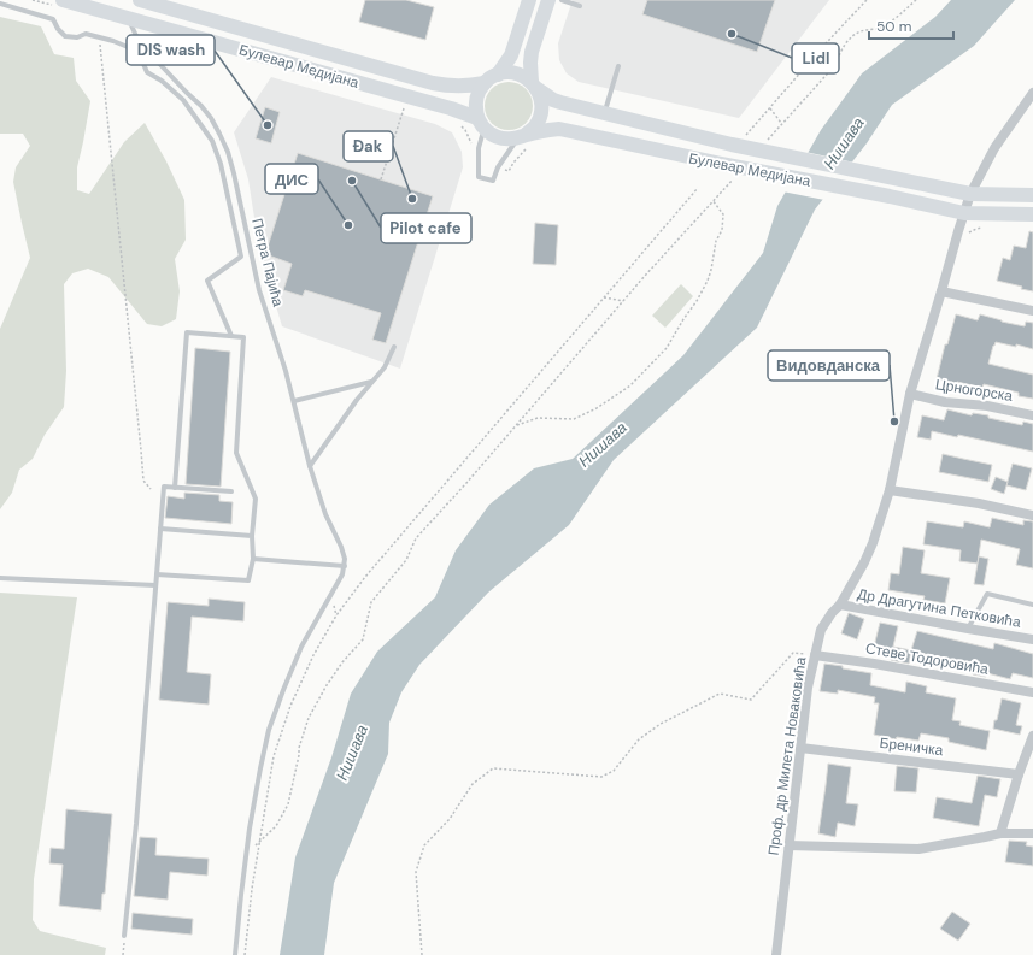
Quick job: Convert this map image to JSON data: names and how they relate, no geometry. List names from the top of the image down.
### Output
{
  "streets": {
    "main road": ["Булевар Медијана"],
    "street": [
      "Црногорска",
      "Др Драгутина Петковића",
      "Стеве Тодоровића",
      "Бреничка",
      "Проф. др Милета Новаковића"
    ],
    "lane": ["Петра Пајића"]
  },
  "crossings": [
    ["Булевар Медијана", "Петра Пајића"],
    ["Булевар Медијана", "Проф. др Милета Новаковића"],
    ["Црногорска", "Проф. др Милета Новаковића"],
    ["Др Драгутина Петковића", "Проф. др Милета Новаковића"],
    ["Стеве Тодоровића", "Проф. др Милета Новаковића"],
    ["Бреничка", "Проф. др Милета Новаковића"]
  ],
  "water": ["Нишава"],
  "places": [
    "Lidl",
    "DIS wash",
    "Pilot cafe",
    "Đak",
    "ДИС",
    "Видовданска"
  ],
  "scale_bar": "50 m"
}
